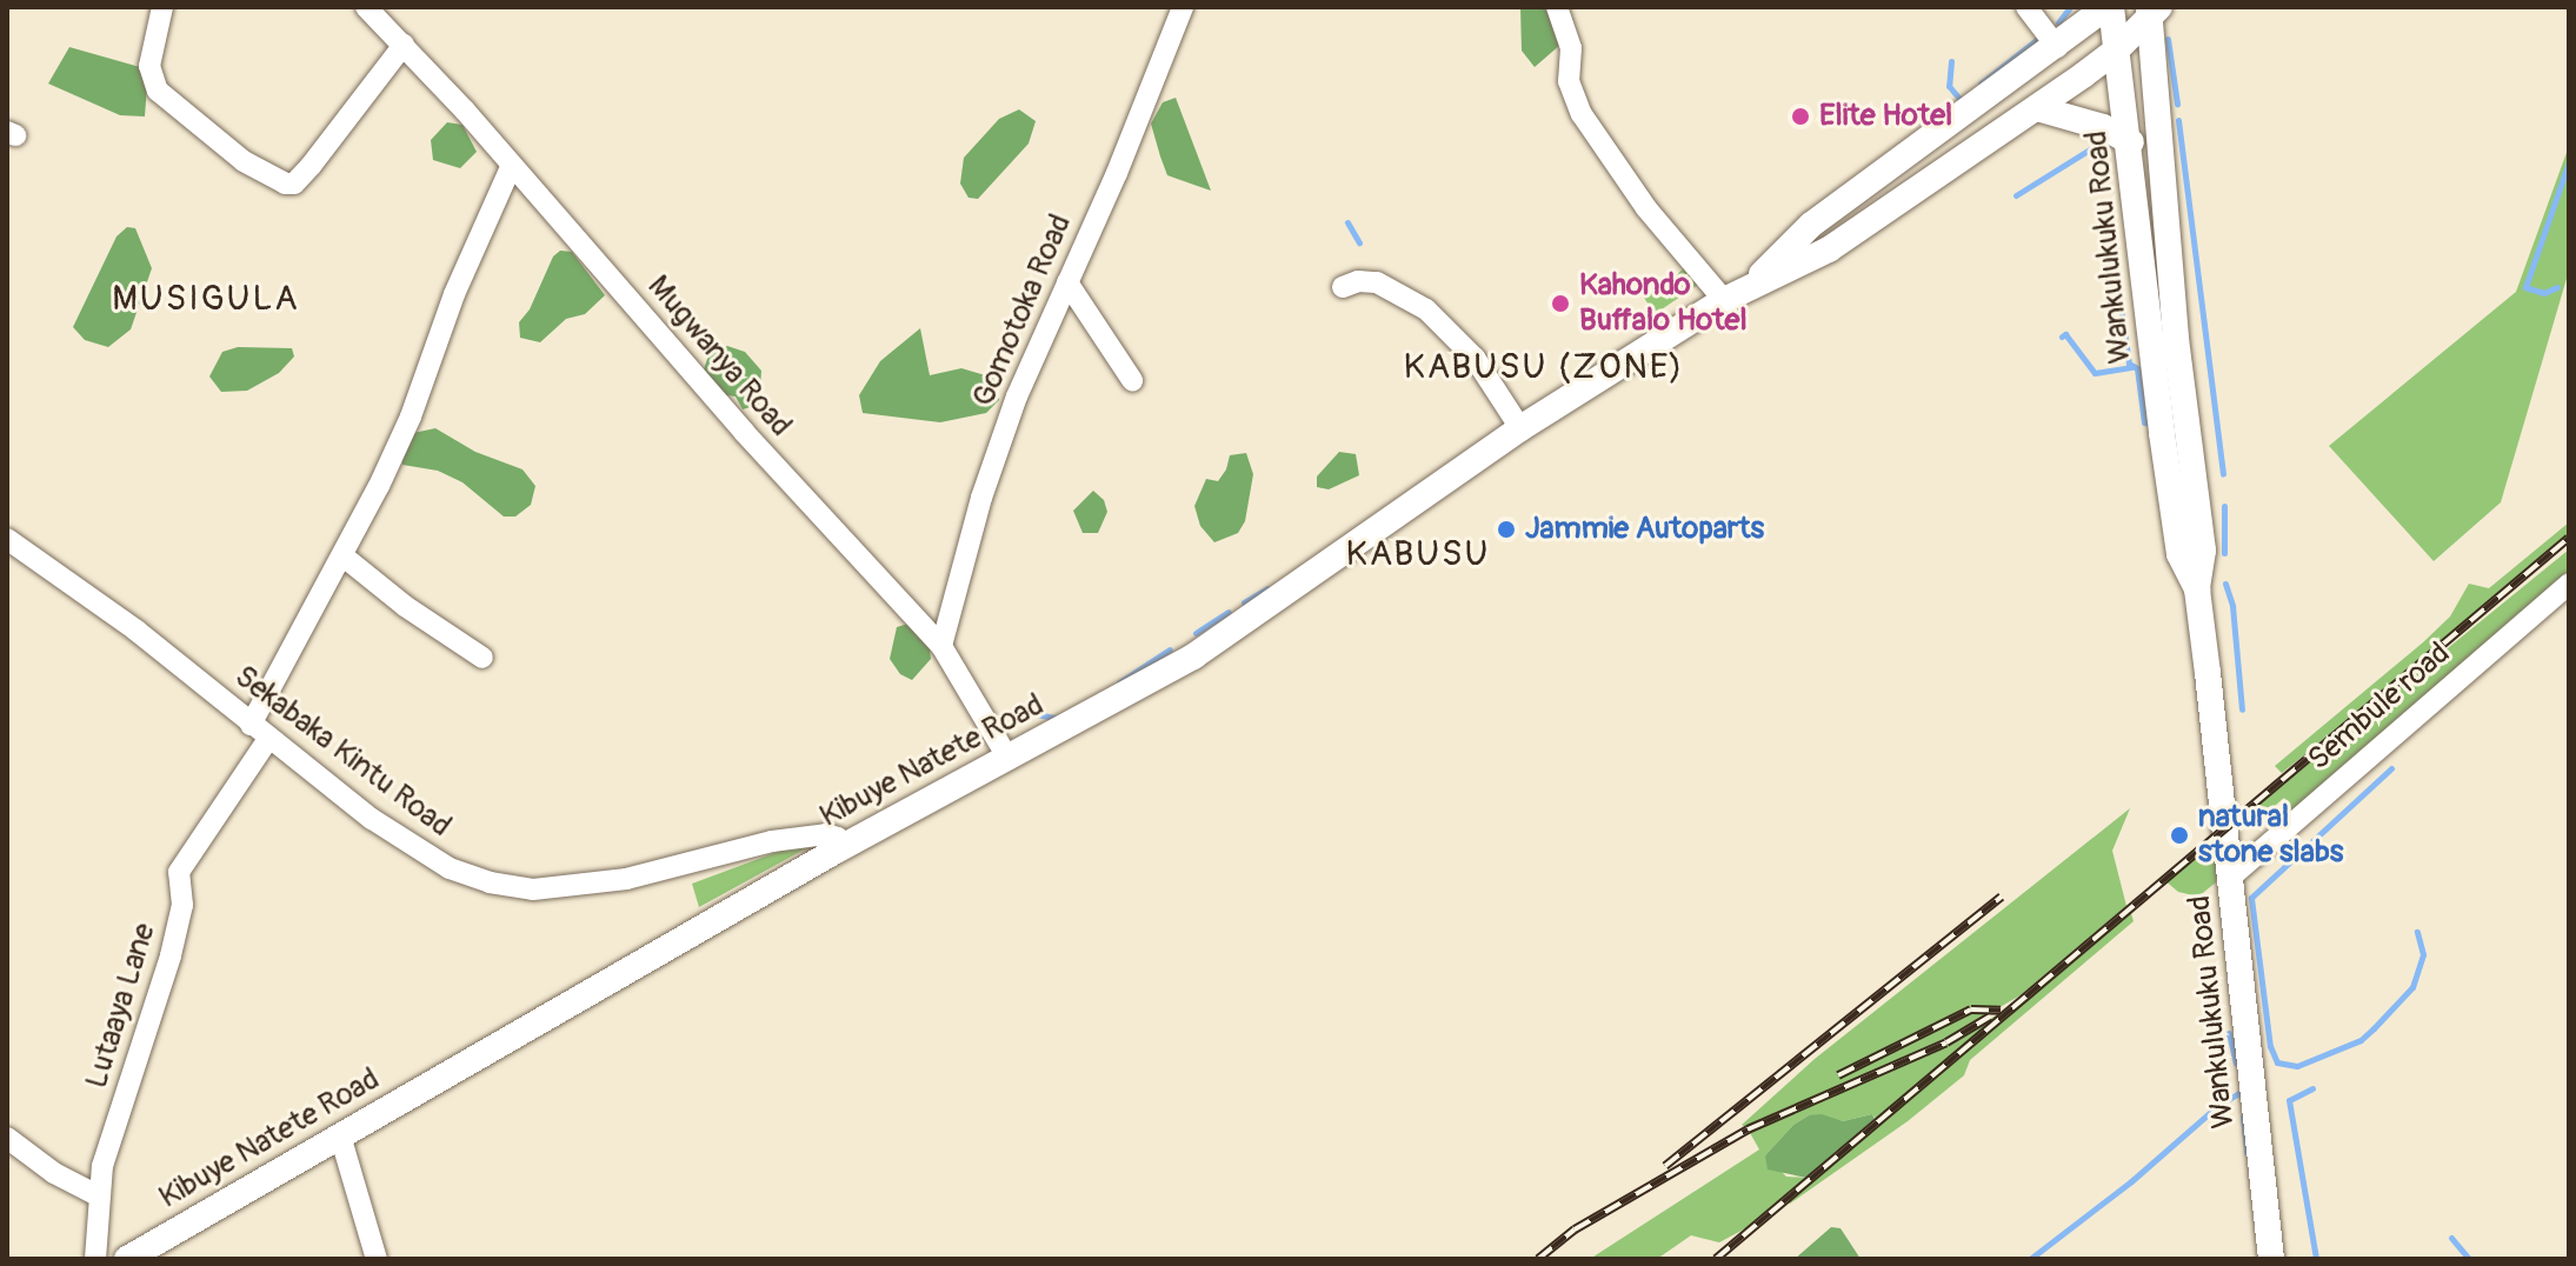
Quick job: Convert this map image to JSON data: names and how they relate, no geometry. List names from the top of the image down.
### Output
{
  "streets": {
    "main road": ["Wankulukuku Road", "Kibuye Natete Road"],
    "street": [
      "Gomotoka Road",
      "Mugwanya Road",
      "Sembule road",
      "Sekabaka Kintu Road",
      "Lutaaya Lane"
    ]
  },
  "crossings": [
    ["Wankulukuku Road", "Sembule road"],
    ["Wankulukuku Road", "Kibuye Natete Road"],
    ["Gomotoka Road", "Mugwanya Road"],
    ["Mugwanya Road", "Kibuye Natete Road"],
    ["Sekabaka Kintu Road", "Kibuye Natete Road"],
    ["Sekabaka Kintu Road", "Lutaaya Lane"]
  ],
  "districts": ["MUSIGULA", "KABUSU (ZONE)", "KABUSU"],
  "places": [
    "Elite Hotel",
    "Kahondo Buffalo Hotel",
    "Jammie Autoparts",
    "natural stone slabs"
  ]
}
